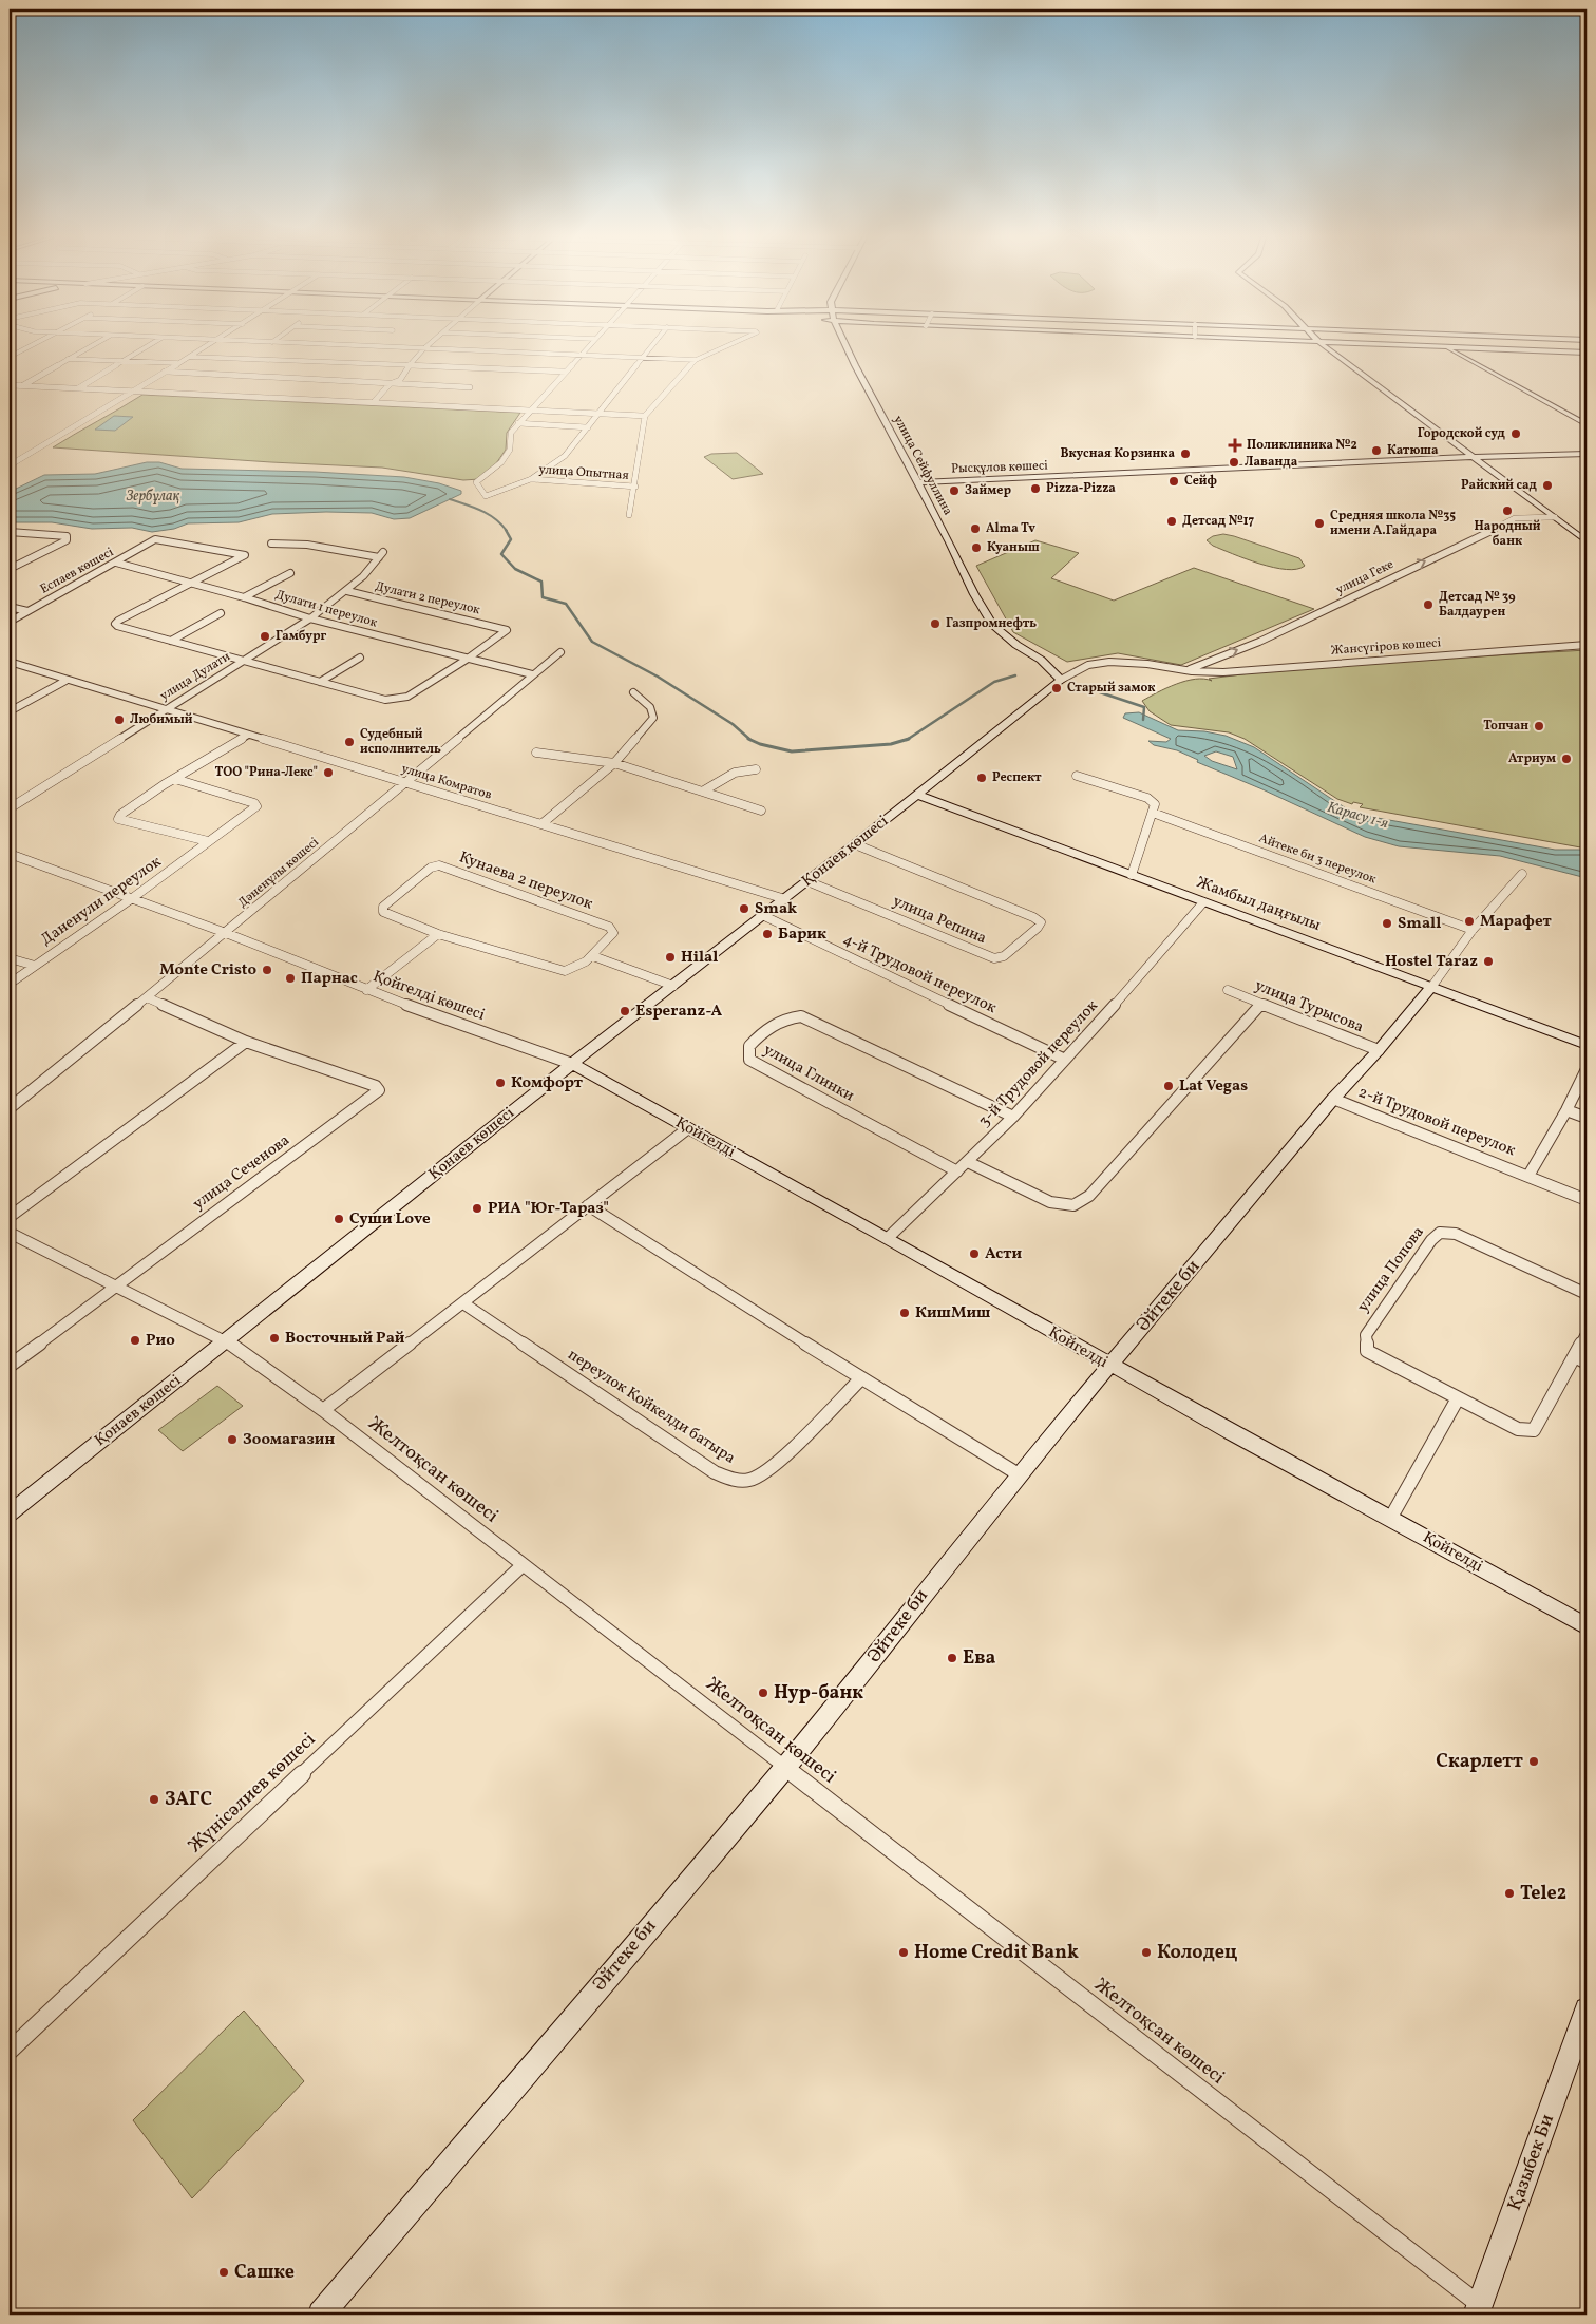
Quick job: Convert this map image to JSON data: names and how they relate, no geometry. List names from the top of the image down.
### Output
{
  "streets": {
    "street": [
      "улица Сейфуллина",
      "Рысқұлов көшесі",
      "улица Опытная",
      "Еспаев көшесі",
      "улица Геке",
      "Дулати 2 переулок",
      "Дулати 1 переулок",
      "Жансүгіров көшесі",
      "улица Дулати",
      "улица Комратов",
      "Қонаев көшесі",
      "Айтеке би 3 переулок",
      "Дәненұлы көшесі",
      "Кунаева 2 переулок",
      "Даненули переулок",
      "Жамбыл даңғылы",
      "улица Репина",
      "4-й Трудовой переулок",
      "Қойгелді көшесі",
      "улица Турысова",
      "3-й Трудовой переулок",
      "улица Глинки",
      "2-й Трудовой переулок",
      "Қойгелді",
      "улица Сеченова",
      "улица Попова",
      "Әйтеке би",
      "переулок Койкелди батыра",
      "Желтоқсан көшесі",
      "Жүнісәлиев көшесі",
      "Қазыбек Би"
    ]
  },
  "crossings": [
    ["улица Сейфуллина", "Рысқұлов көшесі"],
    ["улица Сейфуллина", "Жансүгіров көшесі"],
    ["улица Сейфуллина", "Қонаев көшесі"],
    ["Еспаев көшесі", "Дулати 1 переулок"],
    ["улица Геке", "Жансүгіров көшесі"],
    ["Дулати 2 переулок", "Дулати 1 переулок"],
    ["Дулати 2 переулок", "улица Дулати"],
    ["Дулати 1 переулок", "улица Дулати"],
    ["Дулати 1 переулок", "Дәненұлы көшесі"],
    ["Жансүгіров көшесі", "Қонаев көшесі"],
    ["улица Дулати", "улица Комратов"],
    ["улица Комратов", "Қонаев көшесі"],
    ["улица Комратов", "Дәненұлы көшесі"],
    ["улица Комратов", "Даненули переулок"],
    ["Қонаев көшесі", "Жамбыл даңғылы"],
    ["Қонаев көшесі", "улица Репина"],
    ["Қонаев көшесі", "4-й Трудовой переулок"],
    ["Қонаев көшесі", "Қойгелді көшесі"],
    ["Қонаев көшесі", "Қойгелді"],
    ["Қонаев көшесі", "Желтоқсан көшесі"],
    ["Дәненұлы көшесі", "Қойгелді көшесі"],
    ["Дәненұлы көшесі", "улица Сеченова"],
    ["Даненули переулок", "Қойгелді көшесі"],
    ["Жамбыл даңғылы", "3-й Трудовой переулок"],
    ["Жамбыл даңғылы", "Әйтеке би"],
    ["4-й Трудовой переулок", "3-й Трудовой переулок"],
    ["Қойгелді көшесі", "Қойгелді"],
    ["улица Турысова", "Әйтеке би"],
    ["3-й Трудовой переулок", "улица Глинки"],
    ["3-й Трудовой переулок", "Қойгелді"],
    ["2-й Трудовой переулок", "Әйтеке би"],
    ["Қойгелді", "Әйтеке би"],
    ["улица Сеченова", "Желтоқсан көшесі"],
    ["Әйтеке би", "Желтоқсан көшесі"],
    ["Желтоқсан көшесі", "Жүнісәлиев көшесі"],
    ["Желтоқсан көшесі", "Қазыбек Би"]
  ],
  "one_way": ["улица Геке"],
  "water": ["Зербұлақ", "Карасу 1-я"],
  "places": {
    "other": [
      "Городской суд",
      "Катюша",
      "Вкусная Корзинка",
      "Лаванда",
      "Сейф",
      "Райский сад",
      "Pizza-Pizza",
      "Займер",
      "Народный банк",
      "Детсад №17",
      "Средняя школа №35 имени А.Гайдара",
      "Alma Tv",
      "Куаныш",
      "Детсад № 39 Балдаурен",
      "Газпромнефть",
      "Гамбург",
      "Старый замок",
      "Любимый",
      "Топчан",
      "Судебный исполнитель",
      "Атриум",
      "ТОО \"Рина-Лекс\"",
      "Респект",
      "Smak",
      "Марафет",
      "Small",
      "Барик",
      "Hilal",
      "Hostel Taraz",
      "Monte Cristo",
      "Парнас",
      "Esperanz-A",
      "Комфорт",
      "Lat Vegas",
      "РИА \"Юг-Тараз\"",
      "Суши Love",
      "Асти",
      "КишМиш",
      "Восточный Рай",
      "Рио",
      "Зоомагазин",
      "Ева",
      "Нур-банк",
      "Скарлетт",
      "ЗАГС",
      "Tele2",
      "Home Credit Bank",
      "Колодец",
      "Сашке"
    ],
    "health": ["Поликлиника №2"]
  }
}
